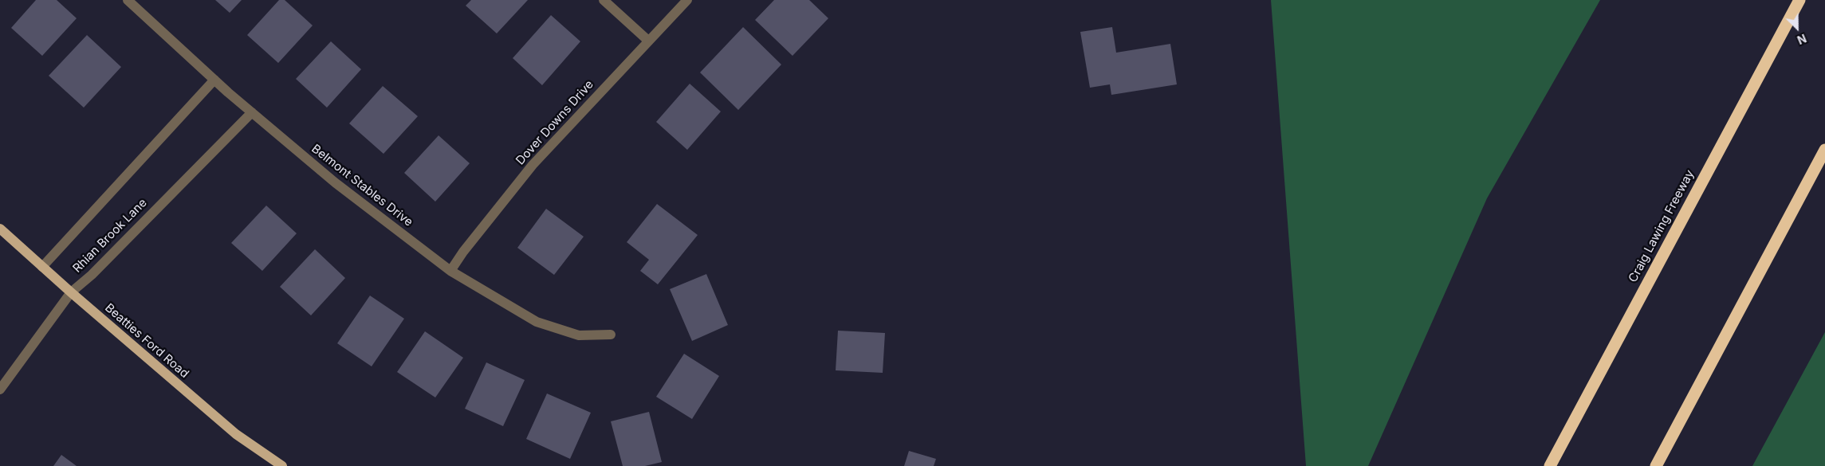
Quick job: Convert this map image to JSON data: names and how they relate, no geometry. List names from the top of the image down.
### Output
{
  "streets": {
    "highway": ["Craig Lawing Freeway"],
    "main road": ["Beatties Ford Road"],
    "street": ["Dover Downs Drive", "Belmont Stables Drive", "Rhian Brook Lane"]
  },
  "crossings": [
    ["Dover Downs Drive", "Belmont Stables Drive"],
    ["Belmont Stables Drive", "Rhian Brook Lane"],
    ["Rhian Brook Lane", "Beatties Ford Road"]
  ],
  "north": "bottom right"
}
